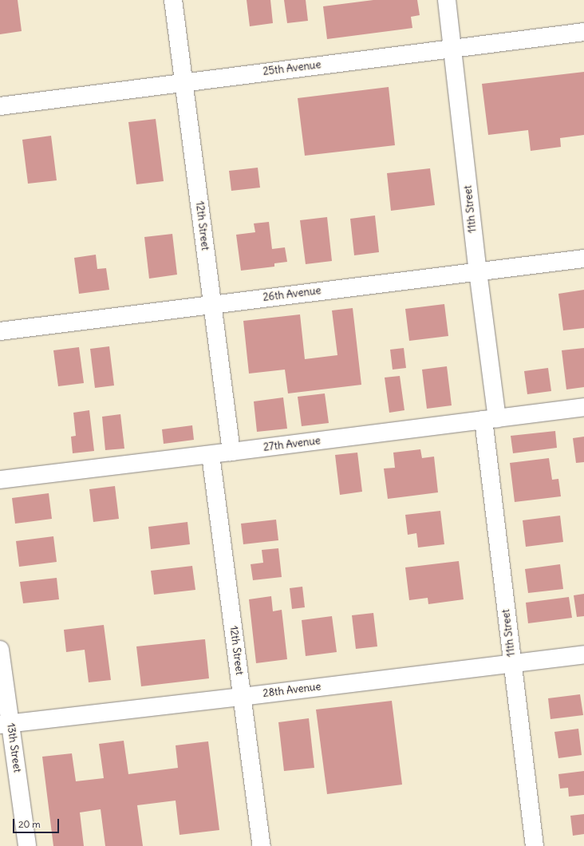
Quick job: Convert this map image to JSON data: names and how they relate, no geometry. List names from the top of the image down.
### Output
{
  "streets": {
    "street": [
      "25th Avenue",
      "11th Street",
      "12th Street",
      "26th Avenue",
      "27th Avenue",
      "28th Avenue",
      "13th Street"
    ]
  },
  "crossings": [
    ["25th Avenue", "11th Street"],
    ["25th Avenue", "12th Street"],
    ["11th Street", "26th Avenue"],
    ["11th Street", "27th Avenue"],
    ["11th Street", "28th Avenue"],
    ["12th Street", "26th Avenue"],
    ["12th Street", "27th Avenue"],
    ["12th Street", "28th Avenue"],
    ["28th Avenue", "13th Street"]
  ],
  "scale_bar": "20 m"
}
